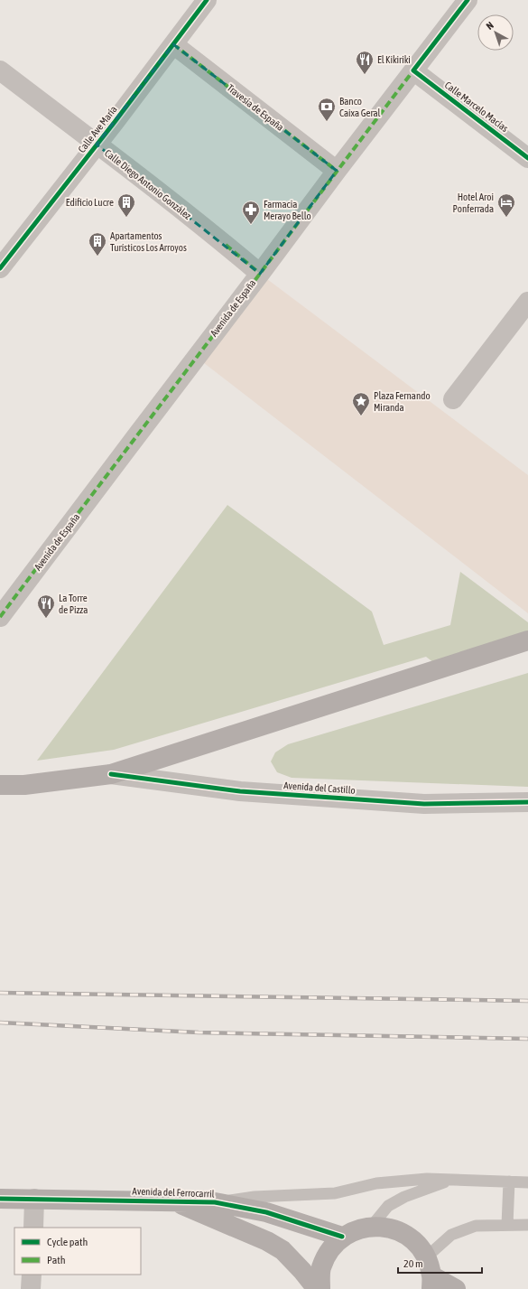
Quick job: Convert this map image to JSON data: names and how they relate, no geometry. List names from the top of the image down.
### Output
{
  "streets": {
    "street": [
      "Calle Marcelo Macías",
      "Travesía de España",
      "Calle Ave María",
      "Calle Diego Antonio González",
      "Avenida de España",
      "Avenida del Castillo",
      "Avenida del Ferrocarril"
    ]
  },
  "crossings": [
    ["Calle Marcelo Macías", "Avenida de España"],
    ["Travesía de España", "Calle Ave María"],
    ["Travesía de España", "Avenida de España"],
    ["Calle Ave María", "Calle Diego Antonio González"],
    ["Calle Diego Antonio González", "Avenida de España"]
  ],
  "places": {
    "restaurant": ["El Kikiriki", "La Torre de Pizza"],
    "bank": ["Banco Caixa Geral"],
    "building": ["Edificio Lucre", "Apartamentos Turísticos Los Arroyos"],
    "hotel": ["Hotel Aroi Ponferrada"],
    "pharmacy": ["Farmacia Merayo Bello"],
    "place": ["Plaza Fernando Miranda"]
  },
  "legend": ["Cycle path", "Path"],
  "scale_bar": "20 m",
  "north": "top left"
}
